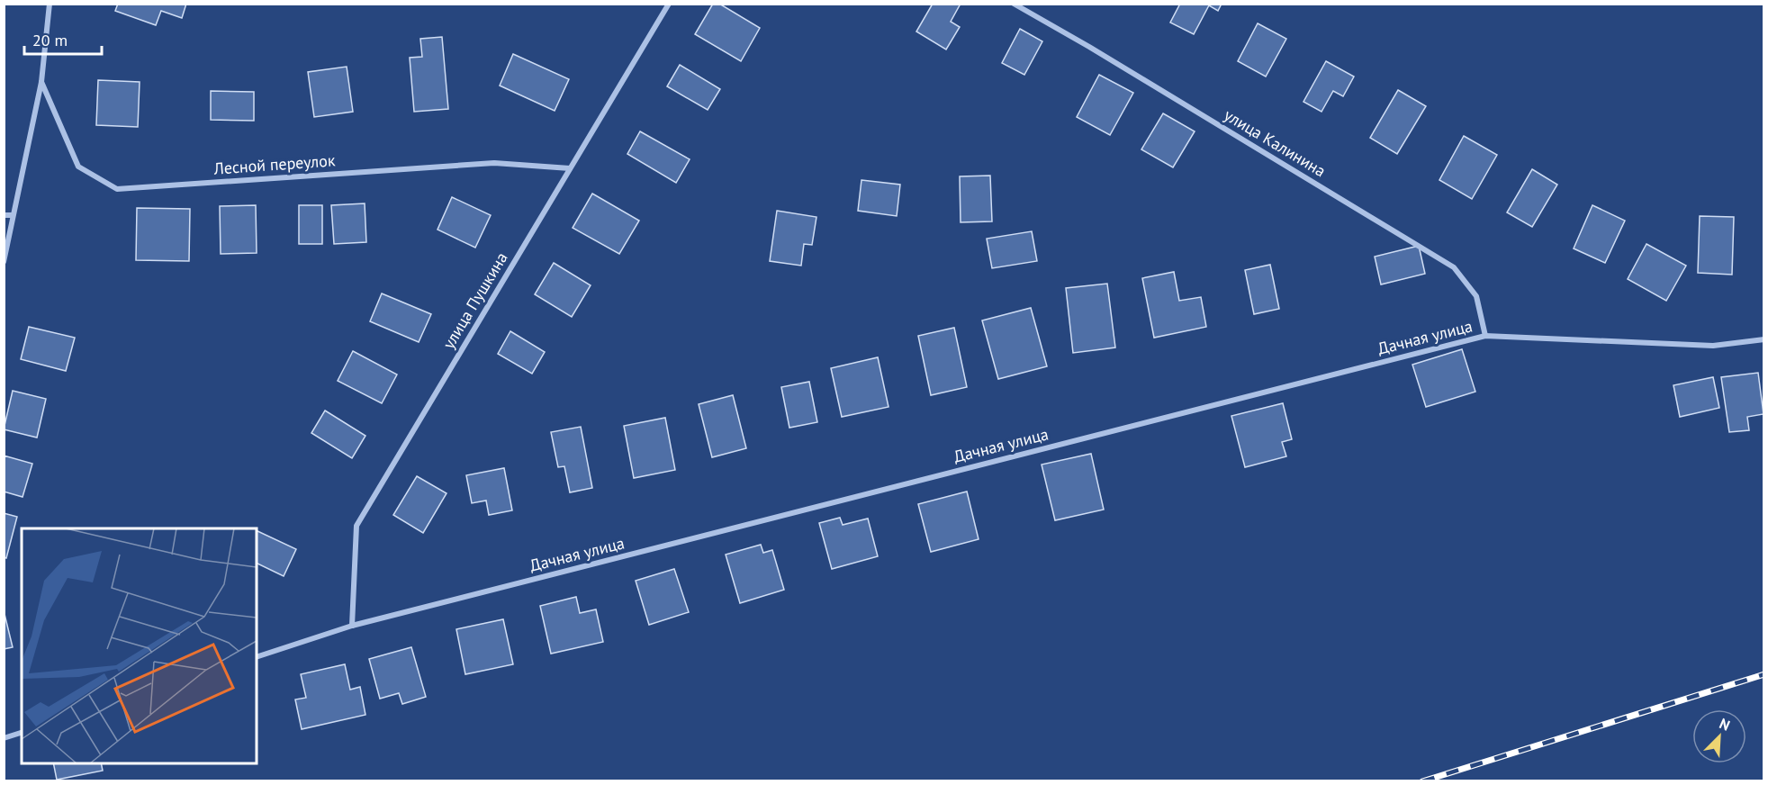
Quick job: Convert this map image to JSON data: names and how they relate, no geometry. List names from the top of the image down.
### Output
{
  "streets": {
    "street": [
      "улица Калинина",
      "Лесной переулок",
      "улица Пушкина",
      "Дачная улица"
    ]
  },
  "crossings": [
    ["улица Калинина", "Дачная улица"],
    ["Лесной переулок", "улица Пушкина"],
    ["улица Пушкина", "Дачная улица"]
  ],
  "scale_bar": "20 m",
  "north": "top right"
}
